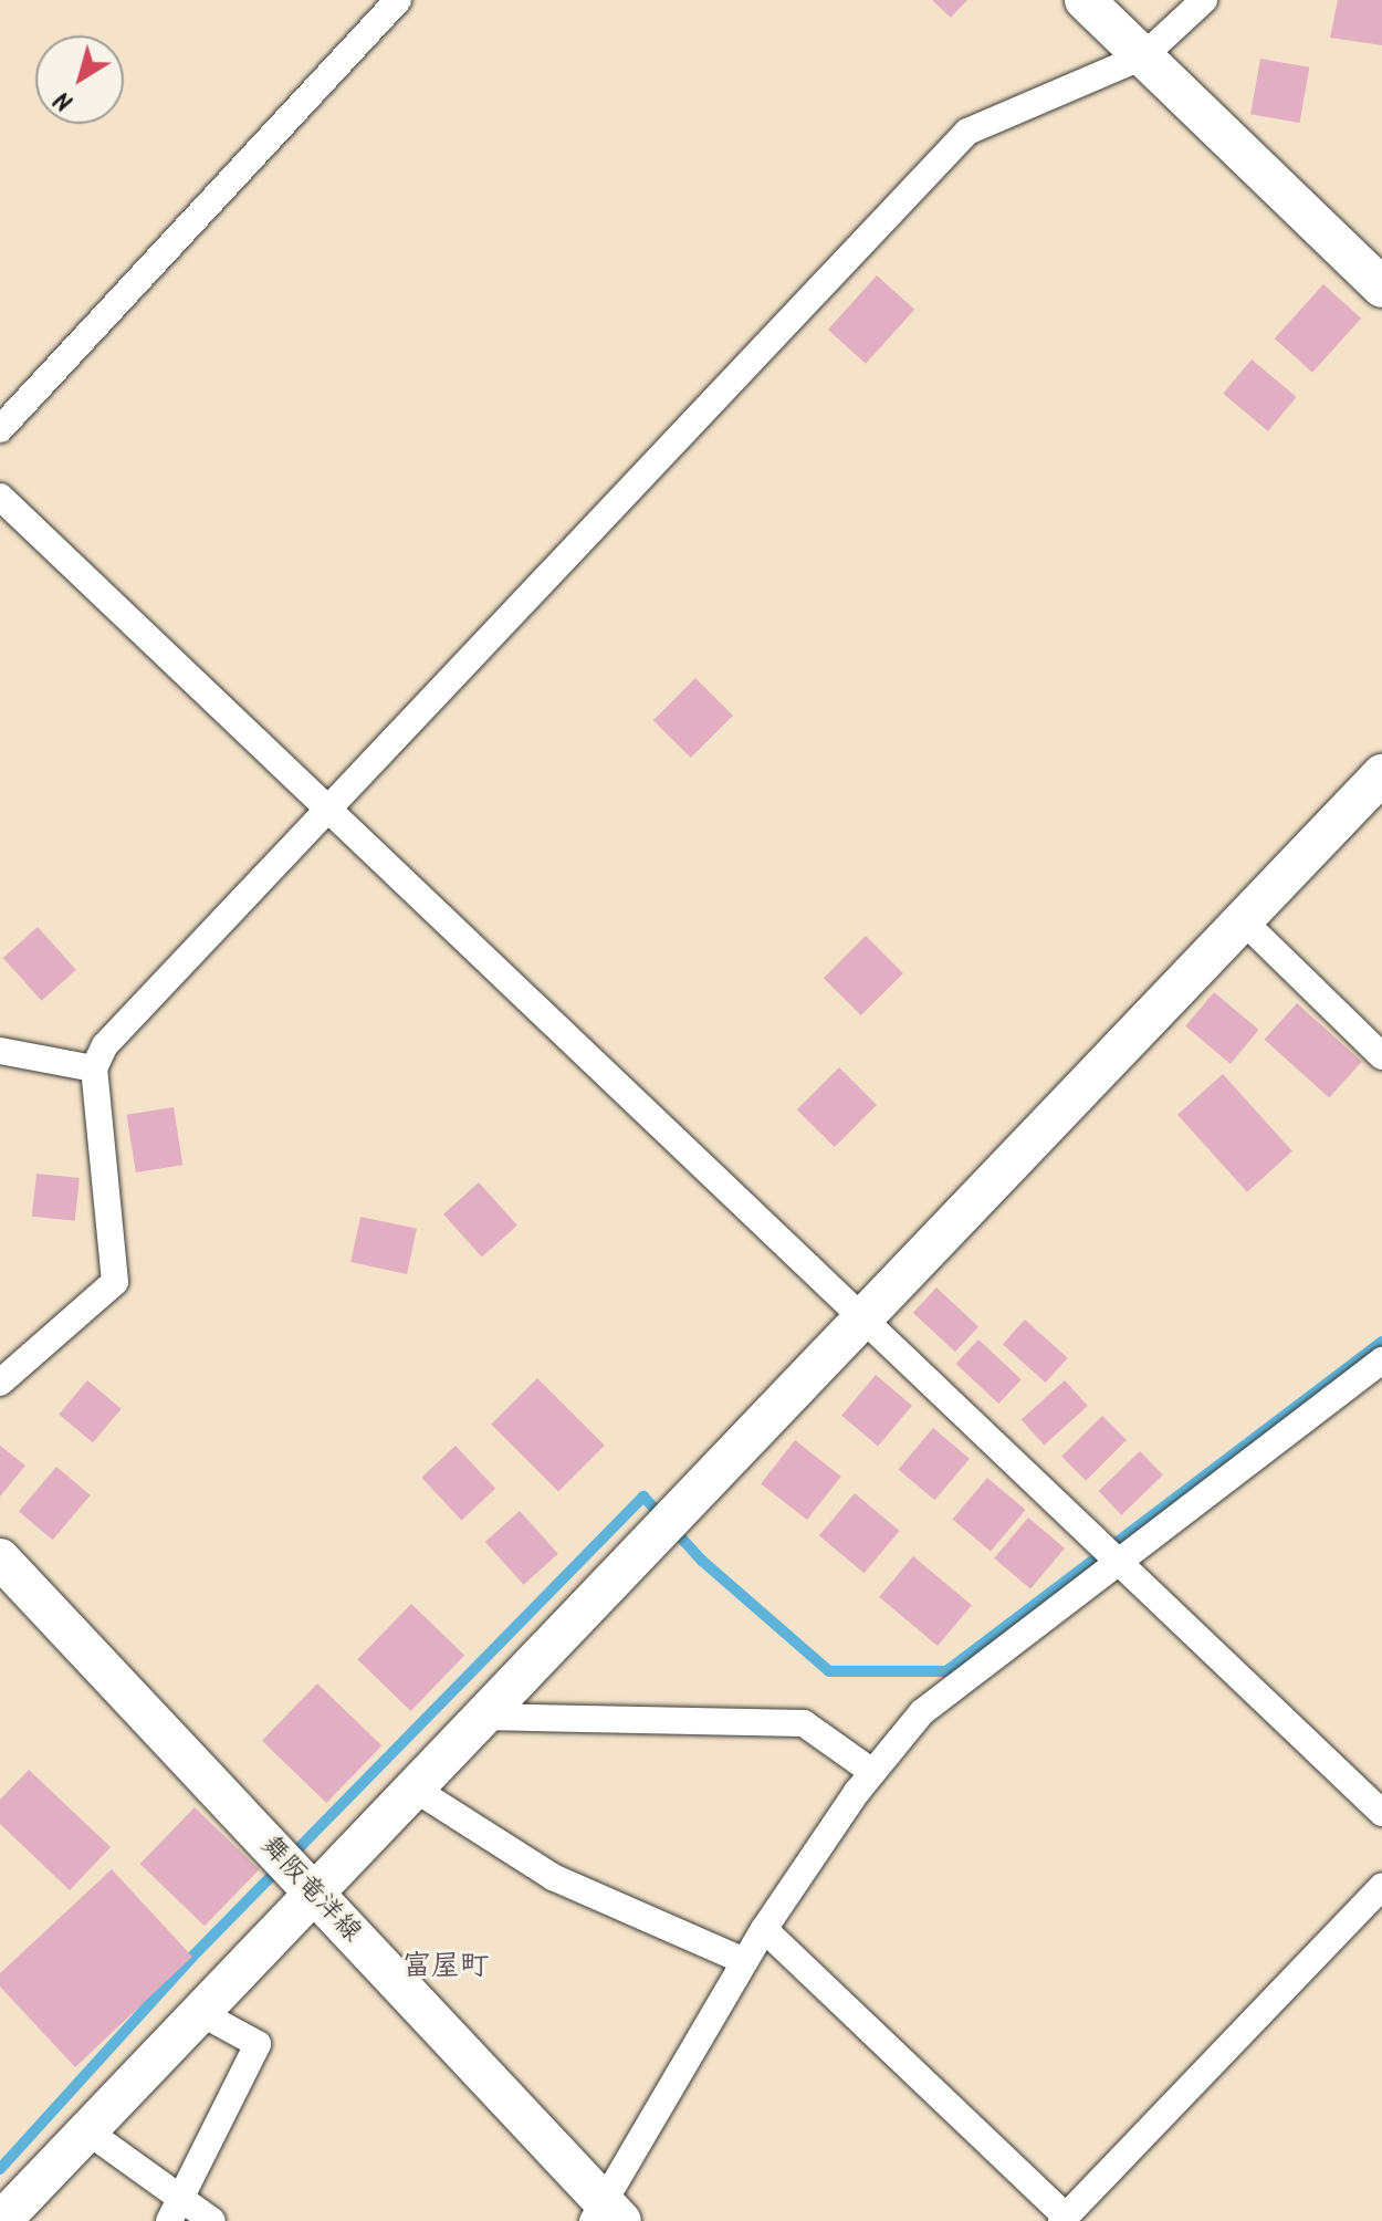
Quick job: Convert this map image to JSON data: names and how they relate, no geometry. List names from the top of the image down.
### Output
{
  "streets": {
    "street": ["舞阪竜洋線"]
  },
  "districts": ["富屋町"],
  "north": "bottom left"
}
